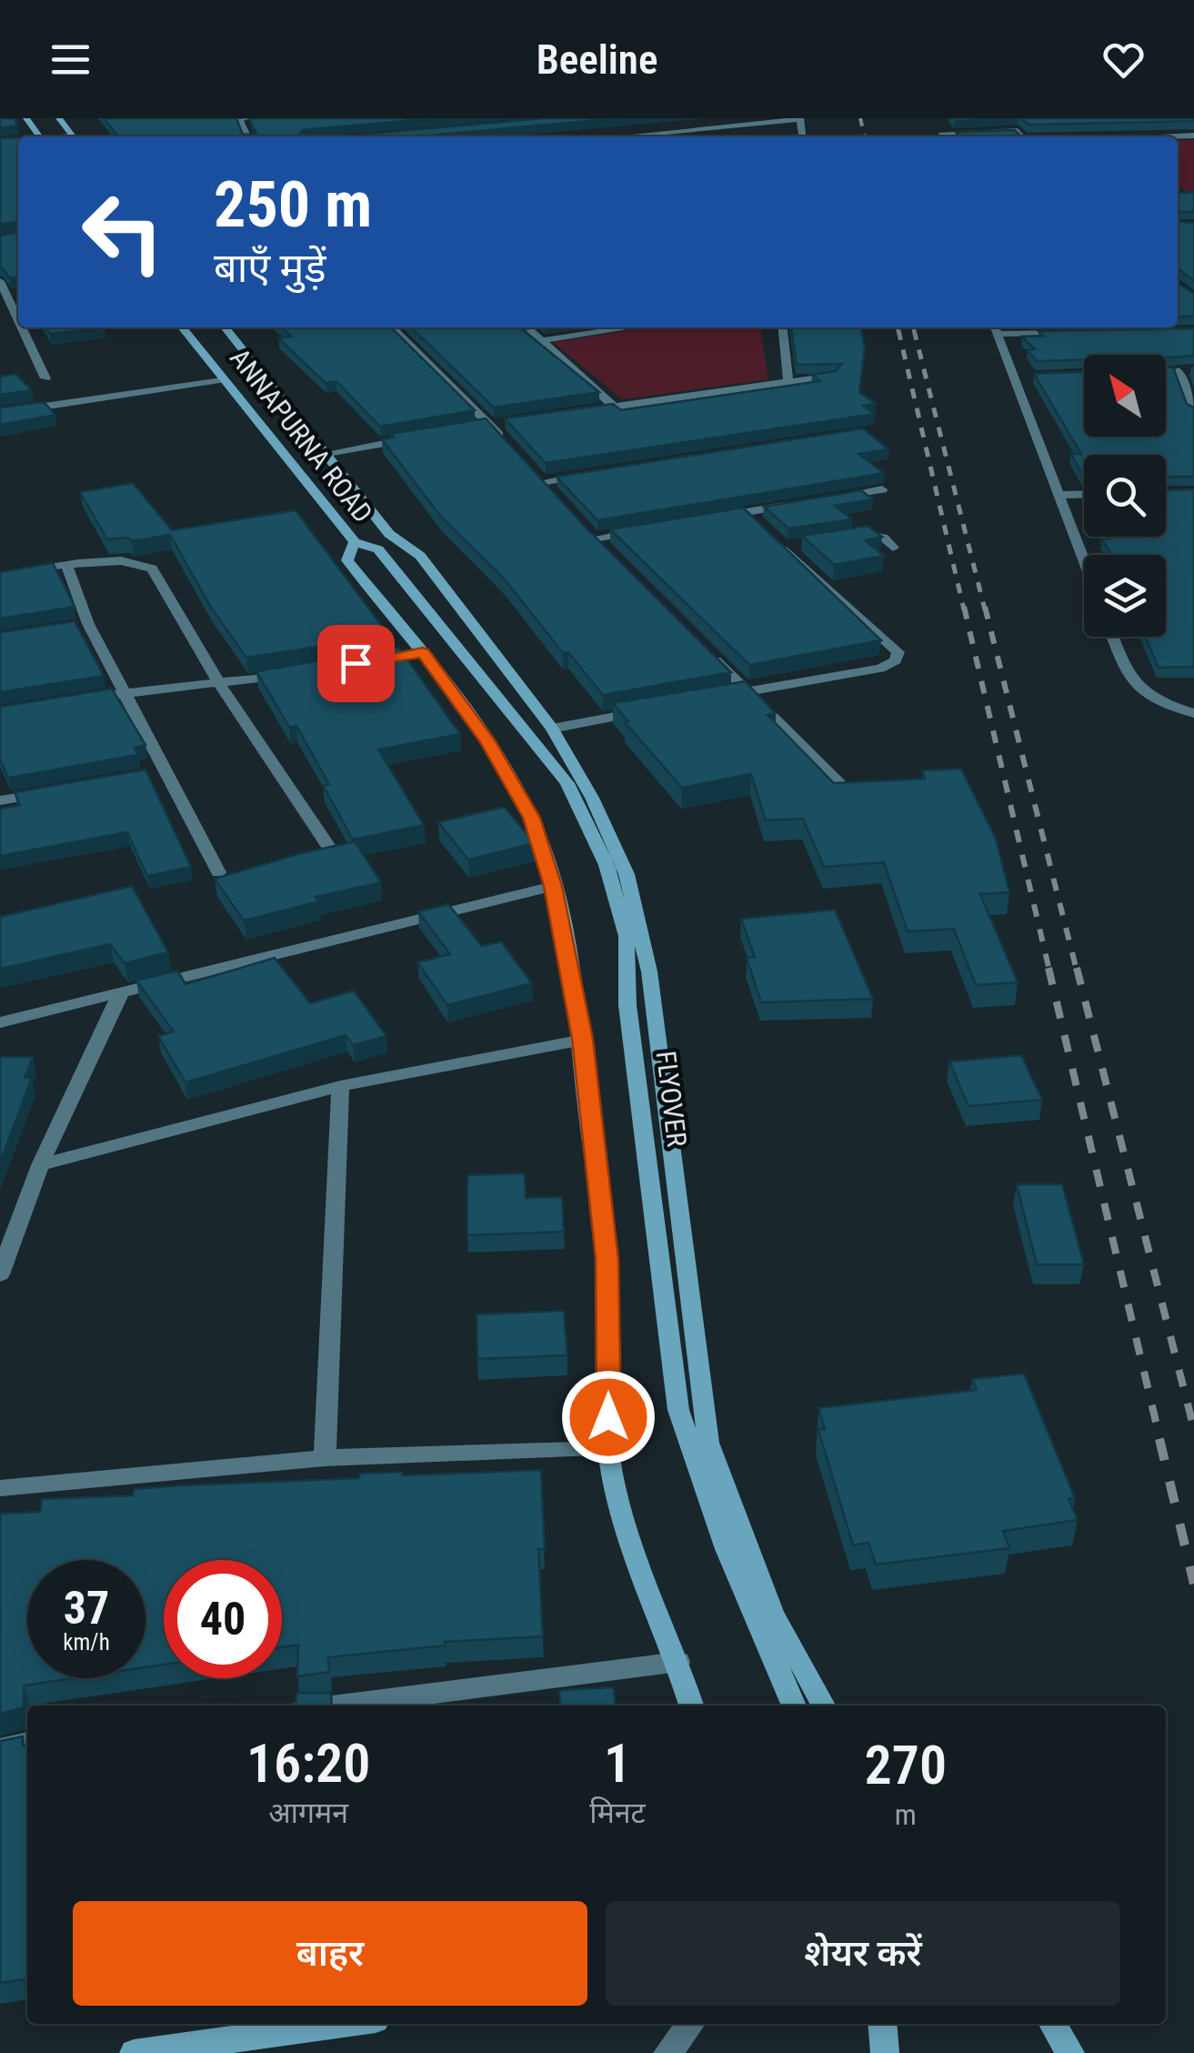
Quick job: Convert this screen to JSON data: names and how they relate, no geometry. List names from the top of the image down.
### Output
{
  "streets": {
    "main road": ["ANNAPURNA ROAD", "FLYOVER"]
  },
  "north": "top left",
  "page": {
    "header": "Beeline",
    "turn": ["250 m", "बाएँ मुड़ें"],
    "speed": "37 km/h",
    "limit": "40",
    "eta": [
      "16:20",
      "आगमन",
      "1",
      "मिनट",
      "270",
      "m"
    ],
    "buttons": ["बाहर", "शेयर करें"]
  }
}
